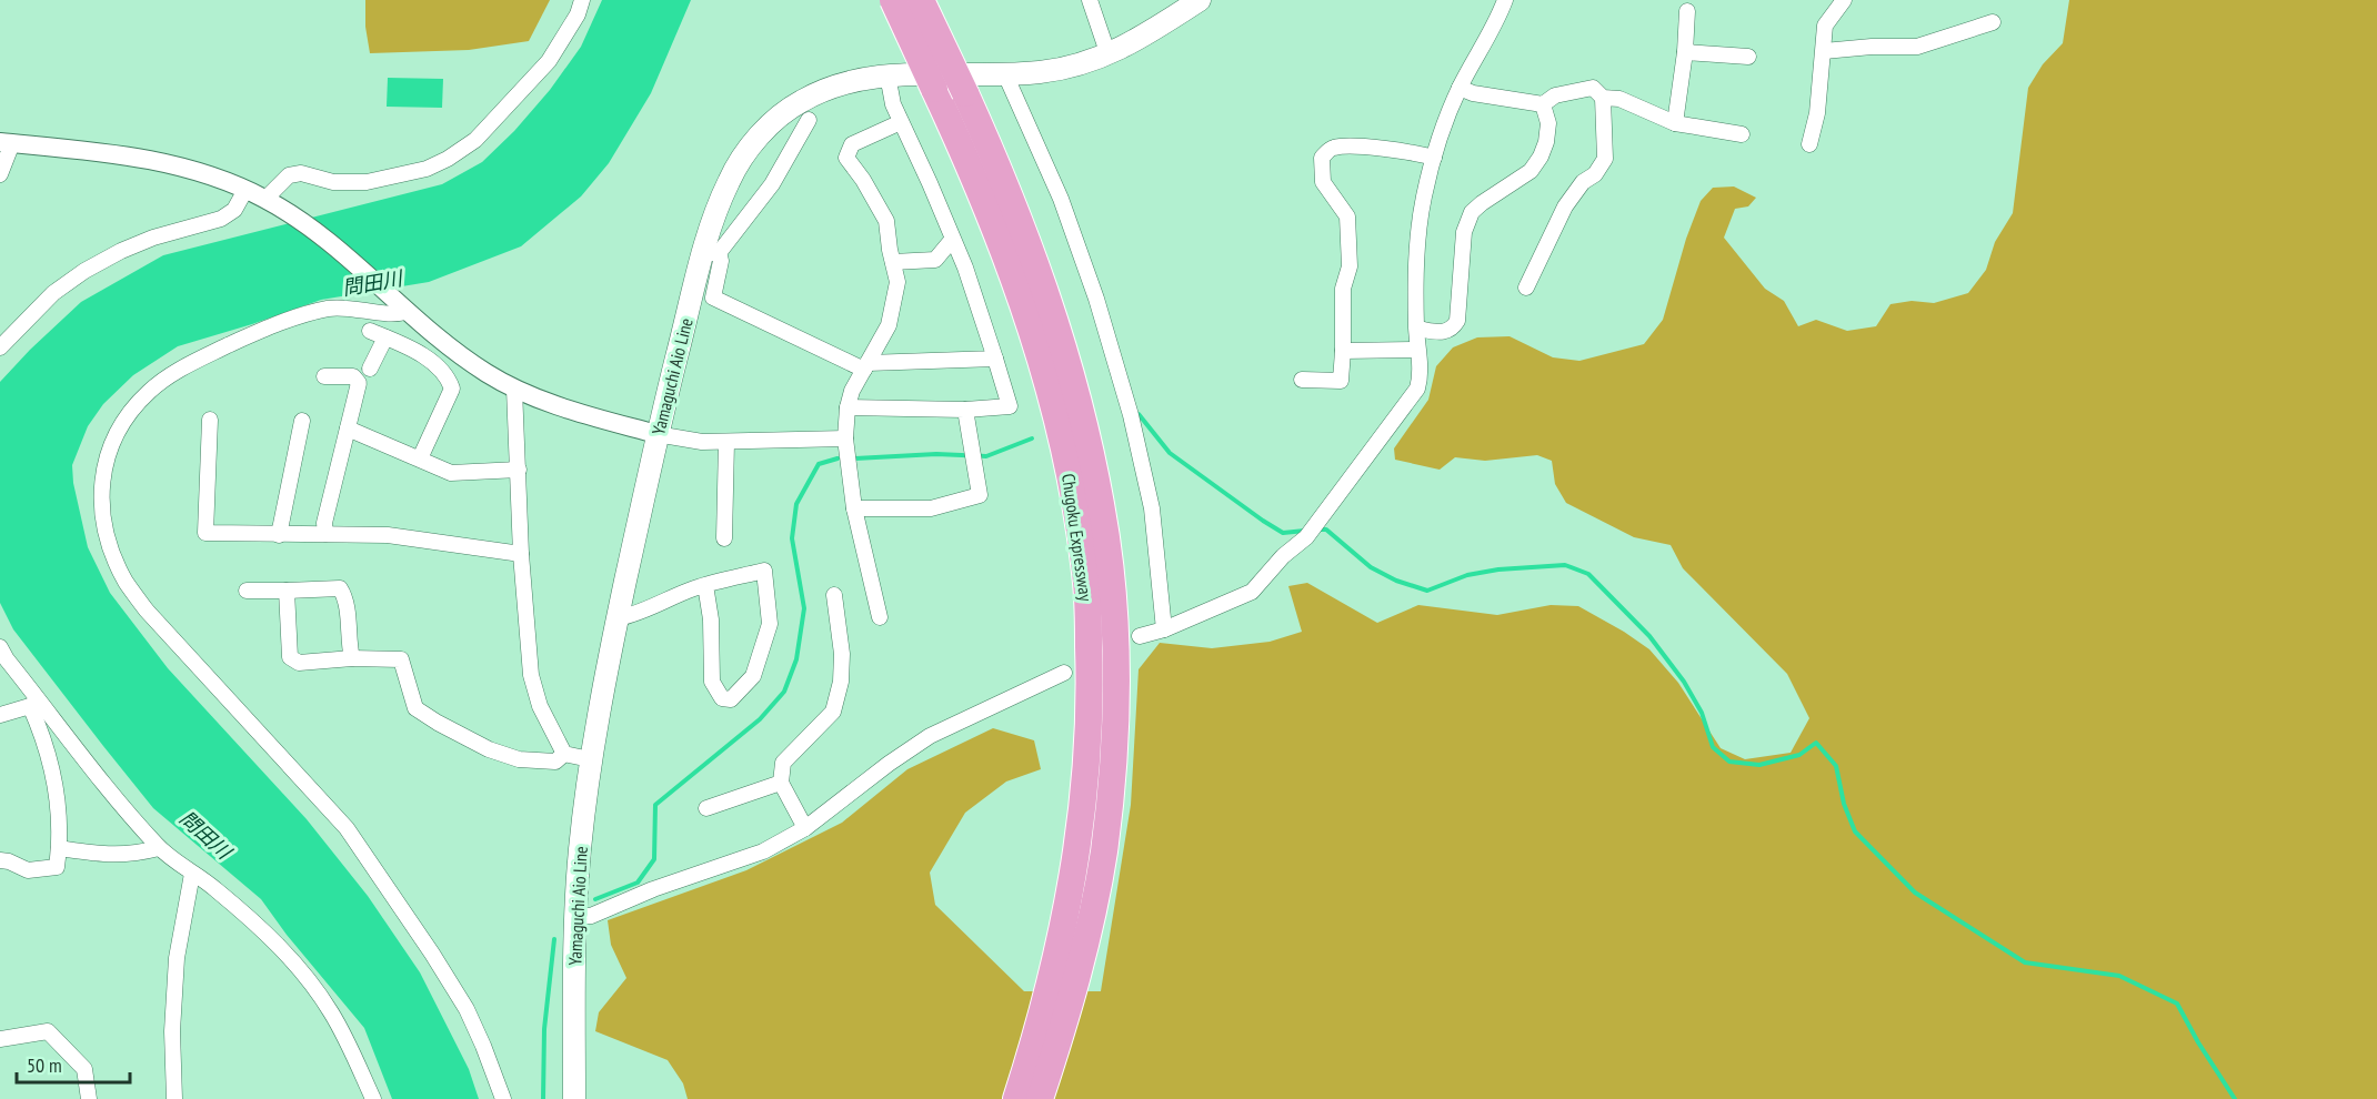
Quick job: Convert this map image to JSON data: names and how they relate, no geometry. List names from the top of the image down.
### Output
{
  "streets": {
    "highway": ["Chugoku Expressway"],
    "main road": ["Yamaguchi Aio Line"]
  },
  "water": ["問田川"],
  "scale_bar": "50 m"
}
